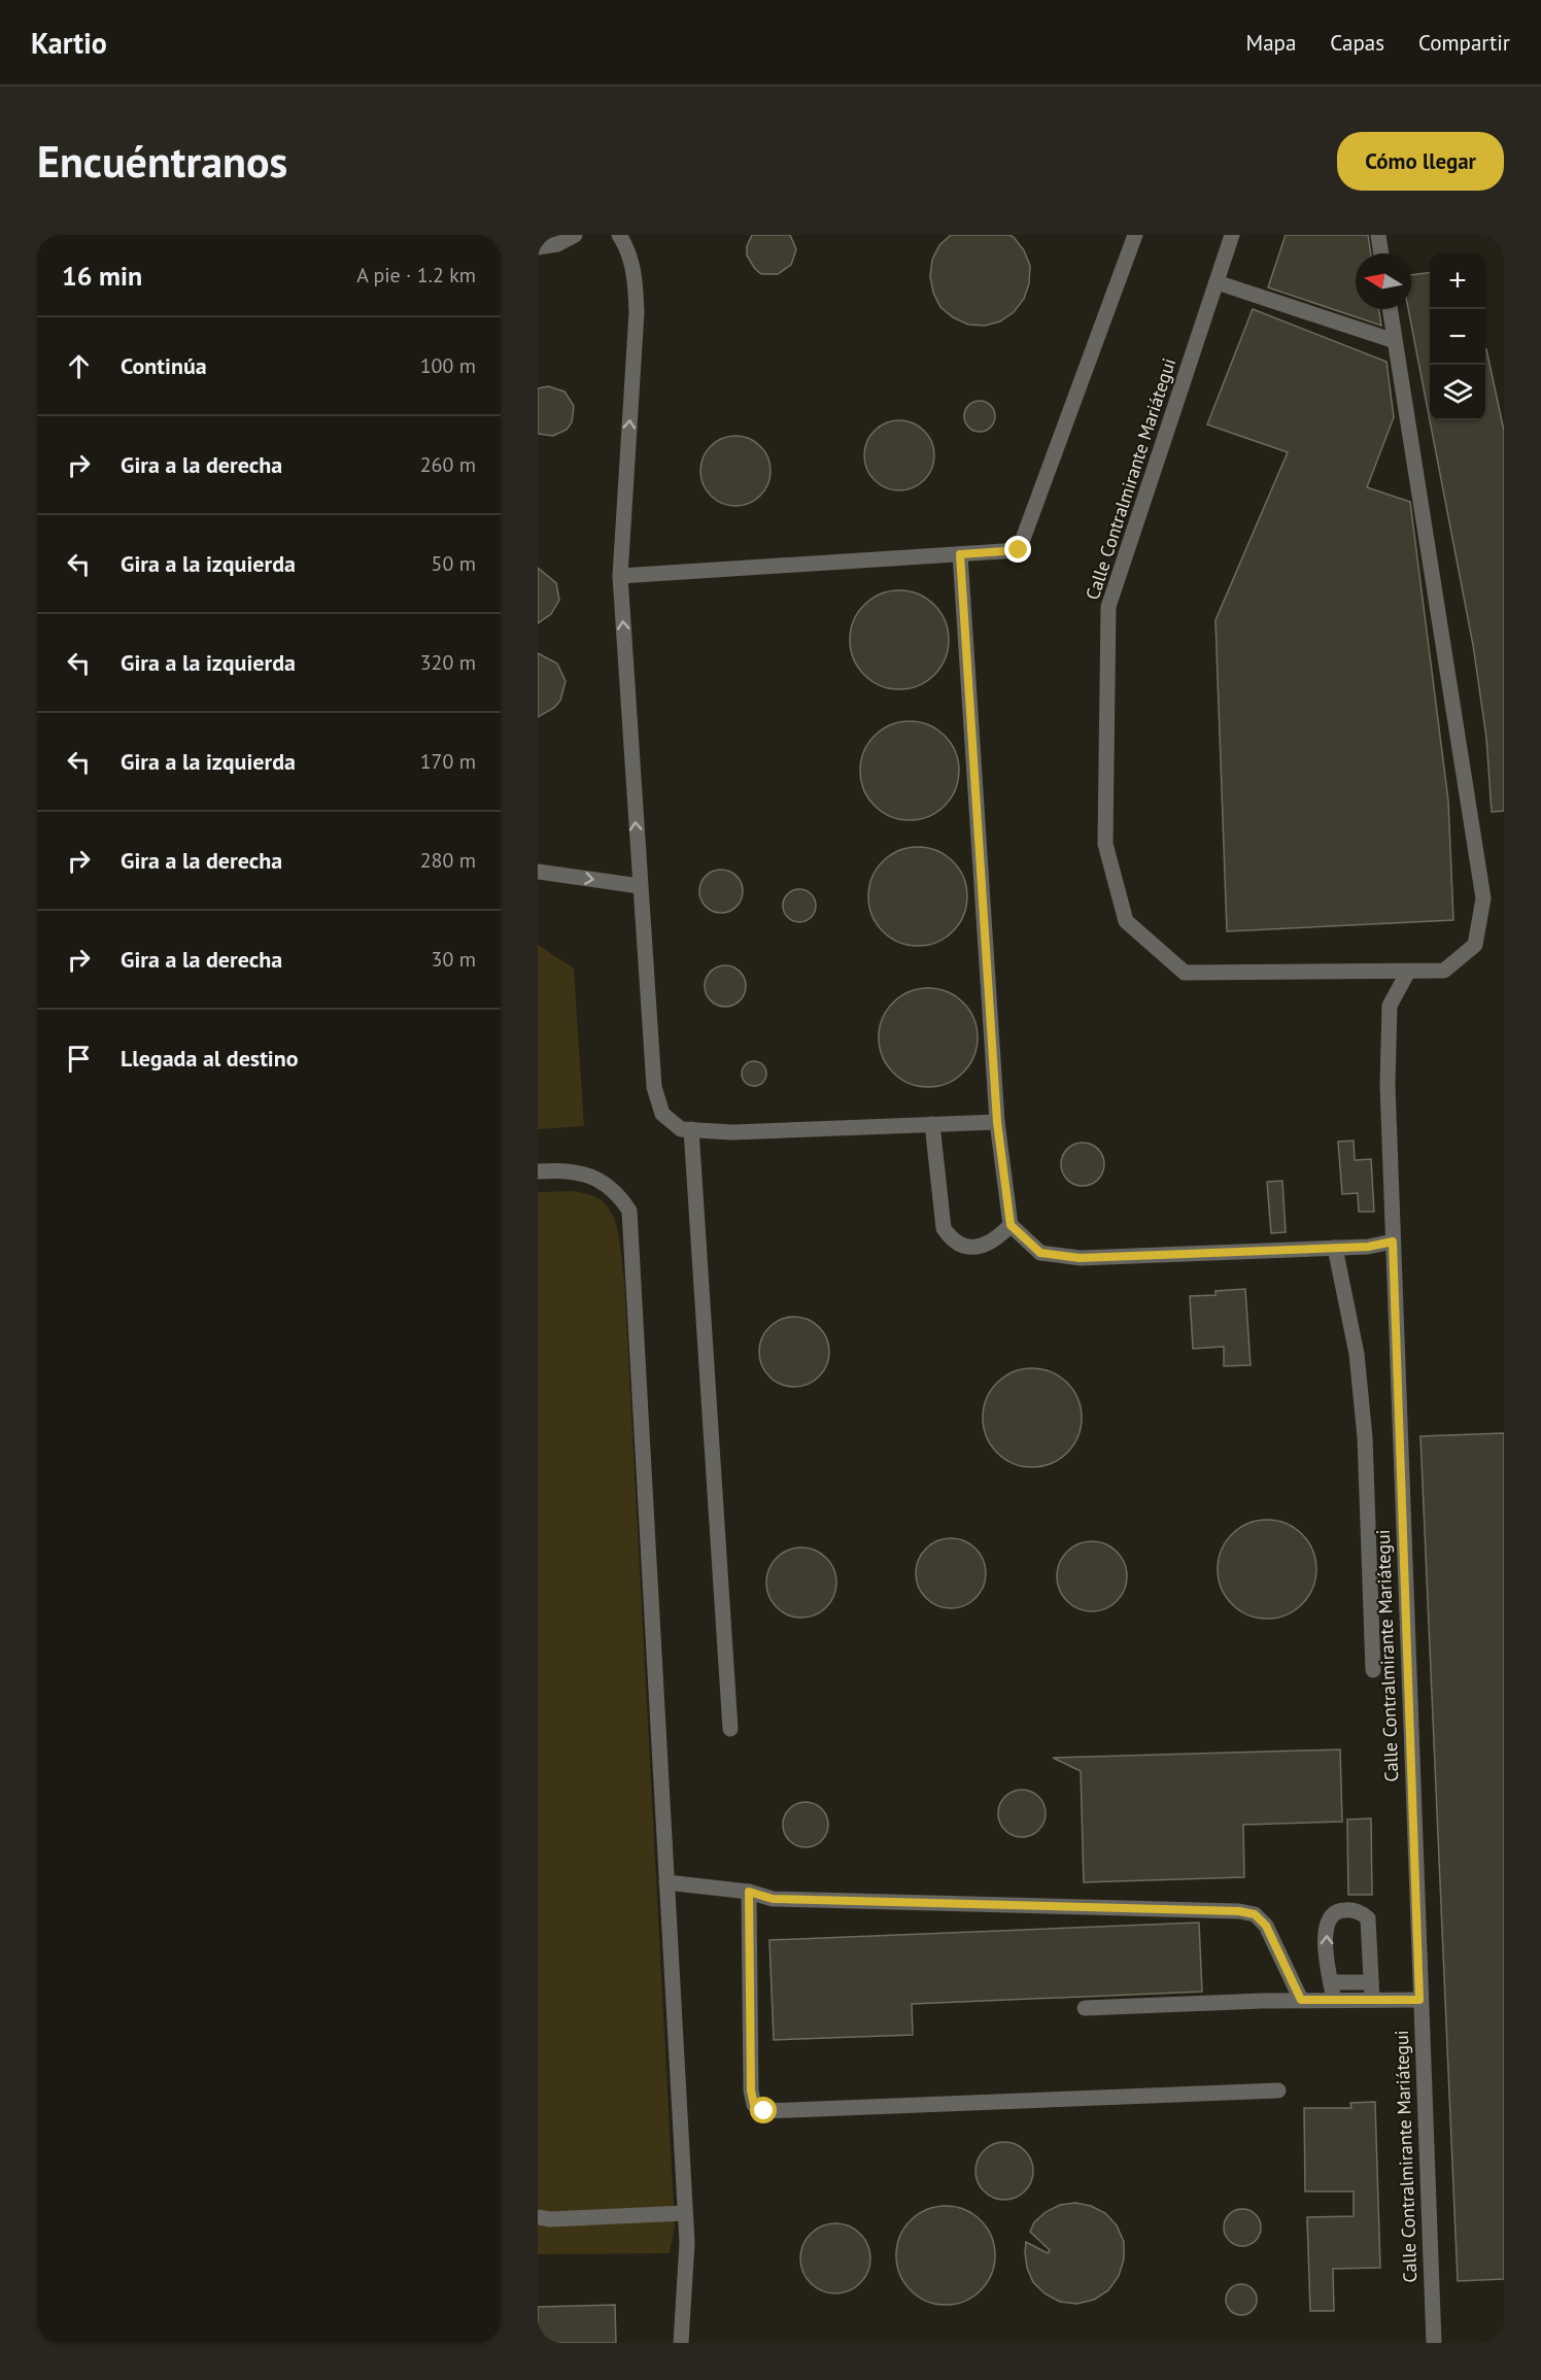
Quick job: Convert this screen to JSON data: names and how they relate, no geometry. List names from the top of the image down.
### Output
{
  "streets": {
    "street": ["Calle Contralmirante Mariátegui"]
  },
  "north": "left",
  "page": {
    "header": "Kartio",
    "nav": ["Mapa", "Capas", "Compartir"],
    "buttons": "Cómo llegar",
    "title": "Encuéntranos",
    "heading": ["16 min", "A pie · 1.2 km"],
    "map_buttons": ["+", "−"],
    "list": [
      ["Continúa", "100 m"],
      ["Gira a la derecha", "260 m"],
      ["Gira a la izquierda", "50 m"],
      ["Gira a la izquierda", "320 m"],
      ["Gira a la izquierda", "170 m"],
      ["Gira a la derecha", "280 m"],
      ["Gira a la derecha", "30 m"],
      "Llegada al destino"
    ]
  }
}
